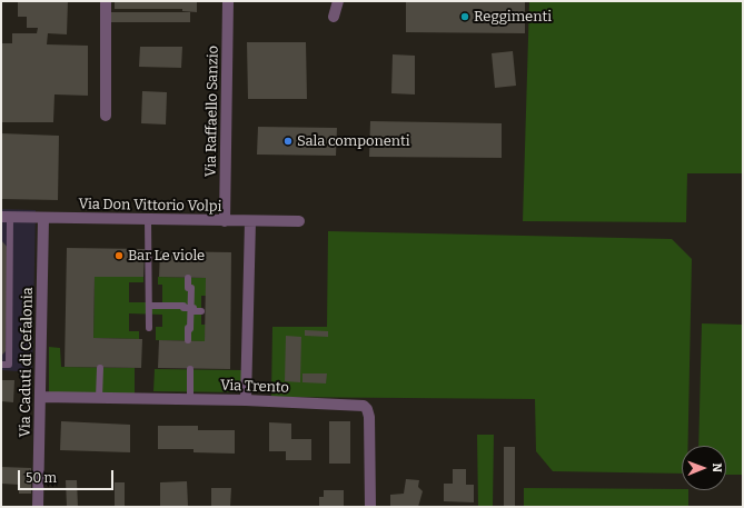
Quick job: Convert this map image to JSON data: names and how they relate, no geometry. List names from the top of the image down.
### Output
{
  "streets": {
    "street": [
      "Via Raffaello Sanzio",
      "Via Don Vittorio Volpi",
      "Via Caduti di Cefalonia",
      "Via Trento"
    ]
  },
  "crossings": [
    ["Via Raffaello Sanzio", "Via Don Vittorio Volpi"],
    ["Via Don Vittorio Volpi", "Via Caduti di Cefalonia"],
    ["Via Caduti di Cefalonia", "Via Trento"]
  ],
  "places": ["Reggimenti", "Sala componenti", "Bar Le viole"],
  "scale_bar": "50 m",
  "north": "right"
}
